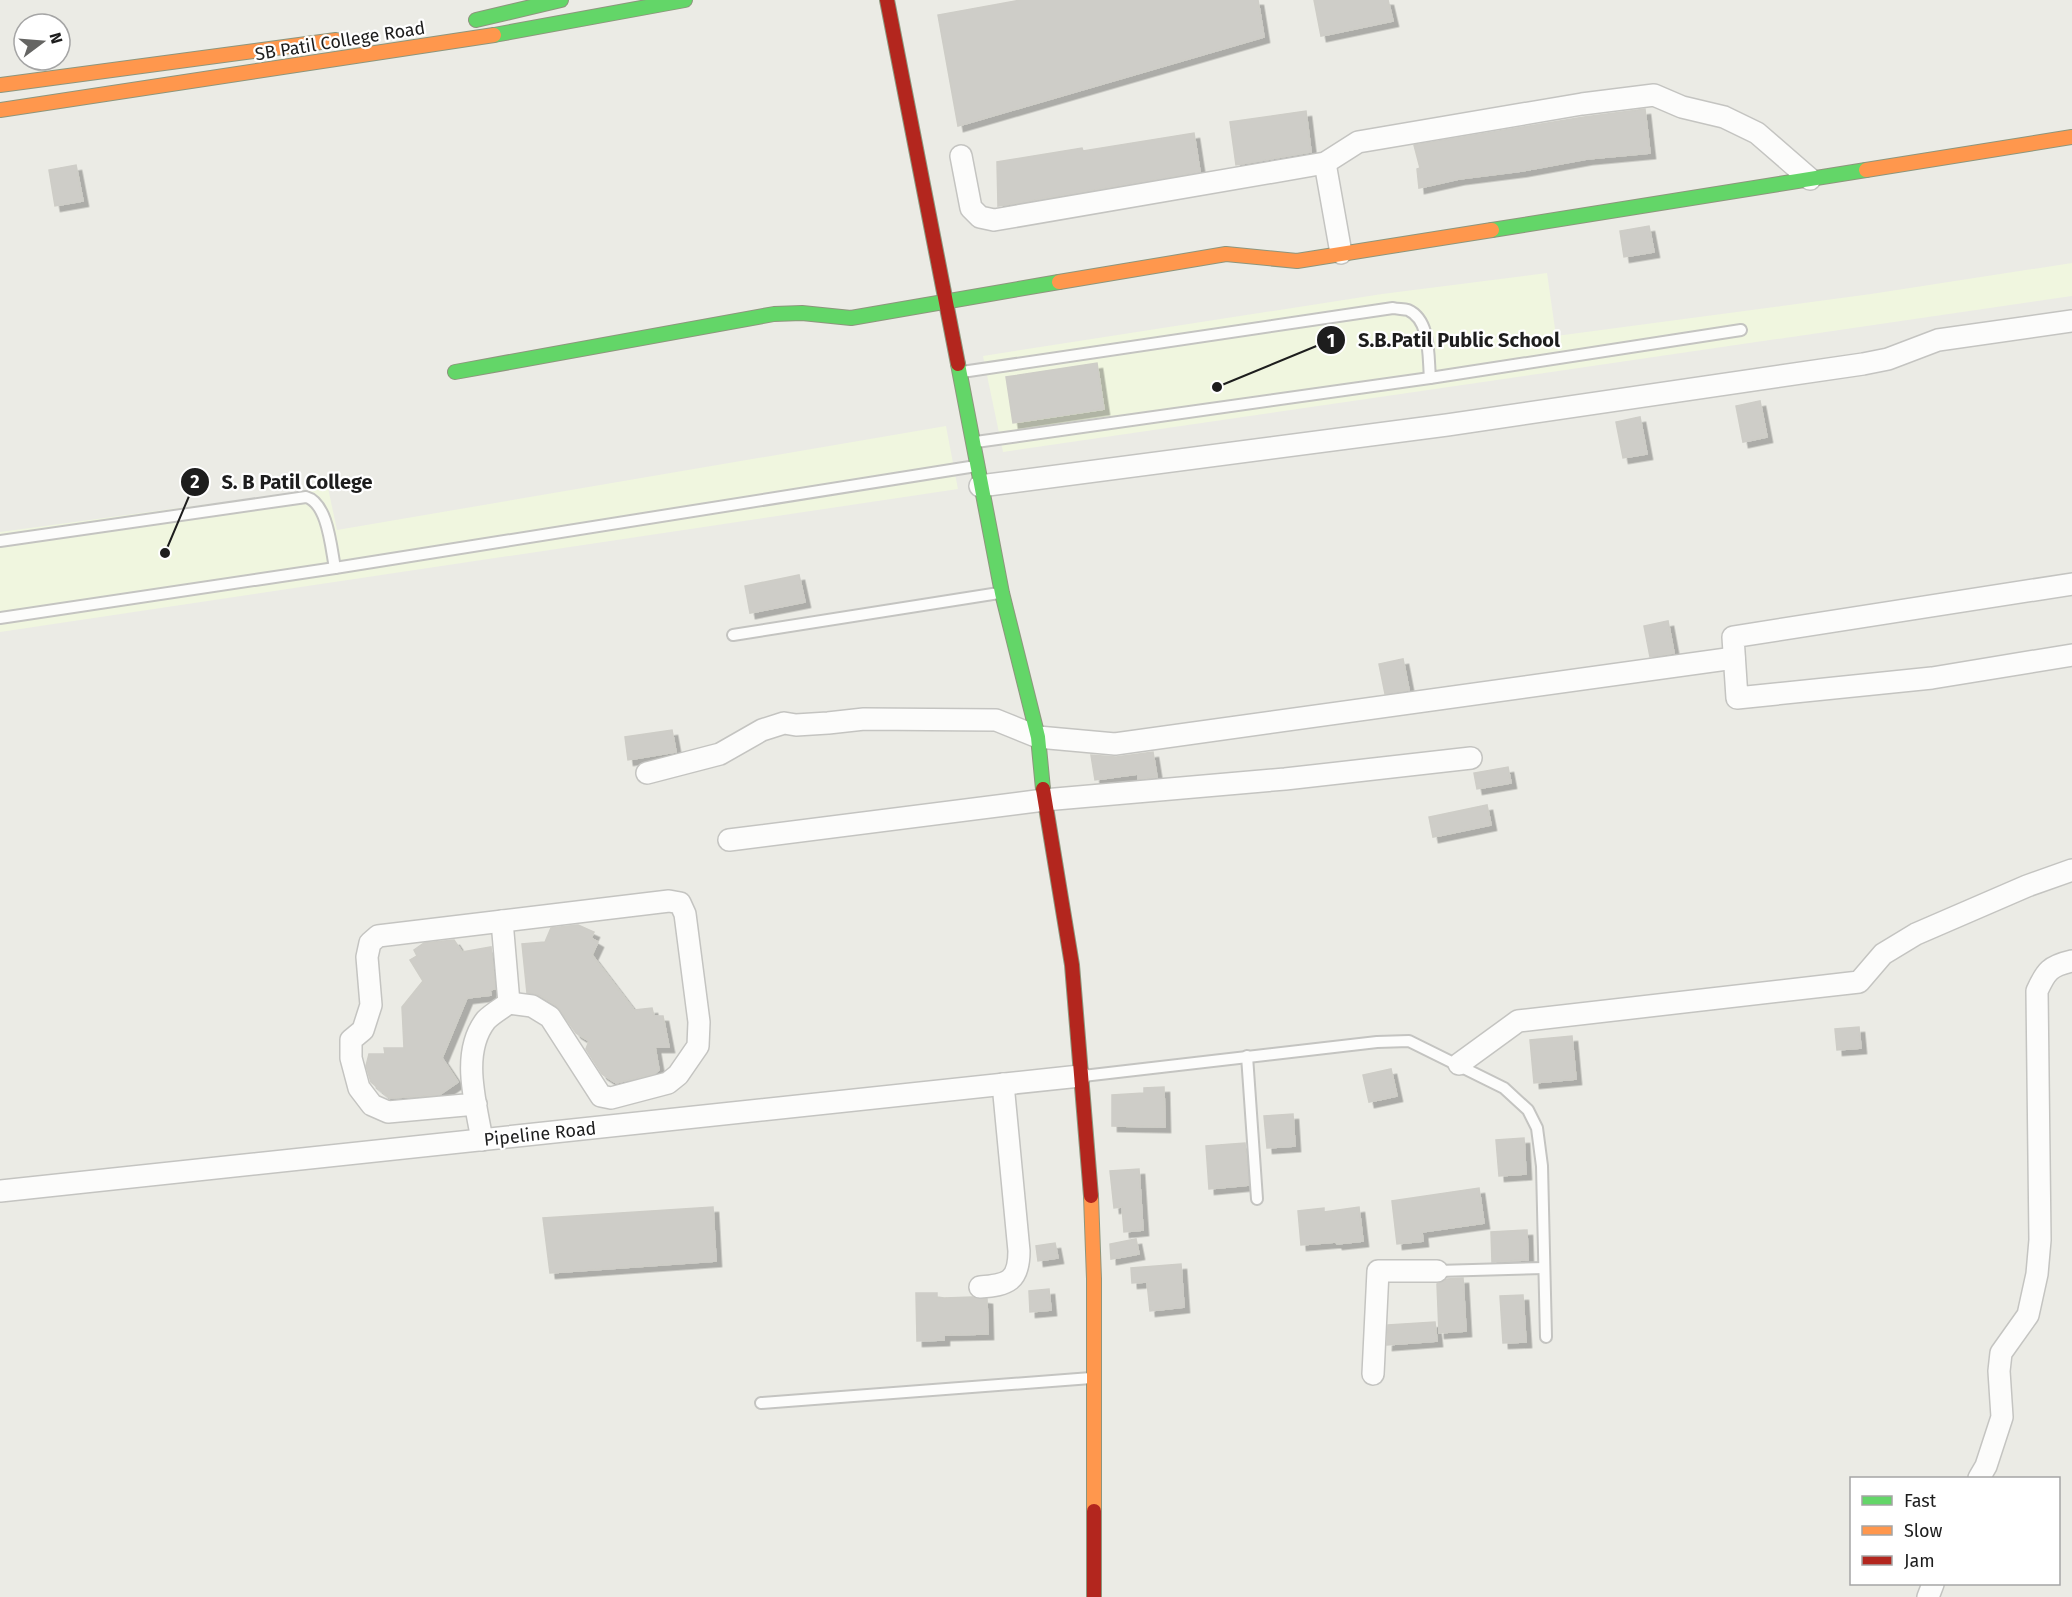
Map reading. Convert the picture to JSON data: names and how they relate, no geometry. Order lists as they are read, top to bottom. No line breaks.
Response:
{"streets":{"street":["SB Patil College Road","Pipeline Road"]},"places":["S.B.Patil Public School","S. B Patil College"],"legend":["Fast","Slow","Jam"],"north":"right"}
